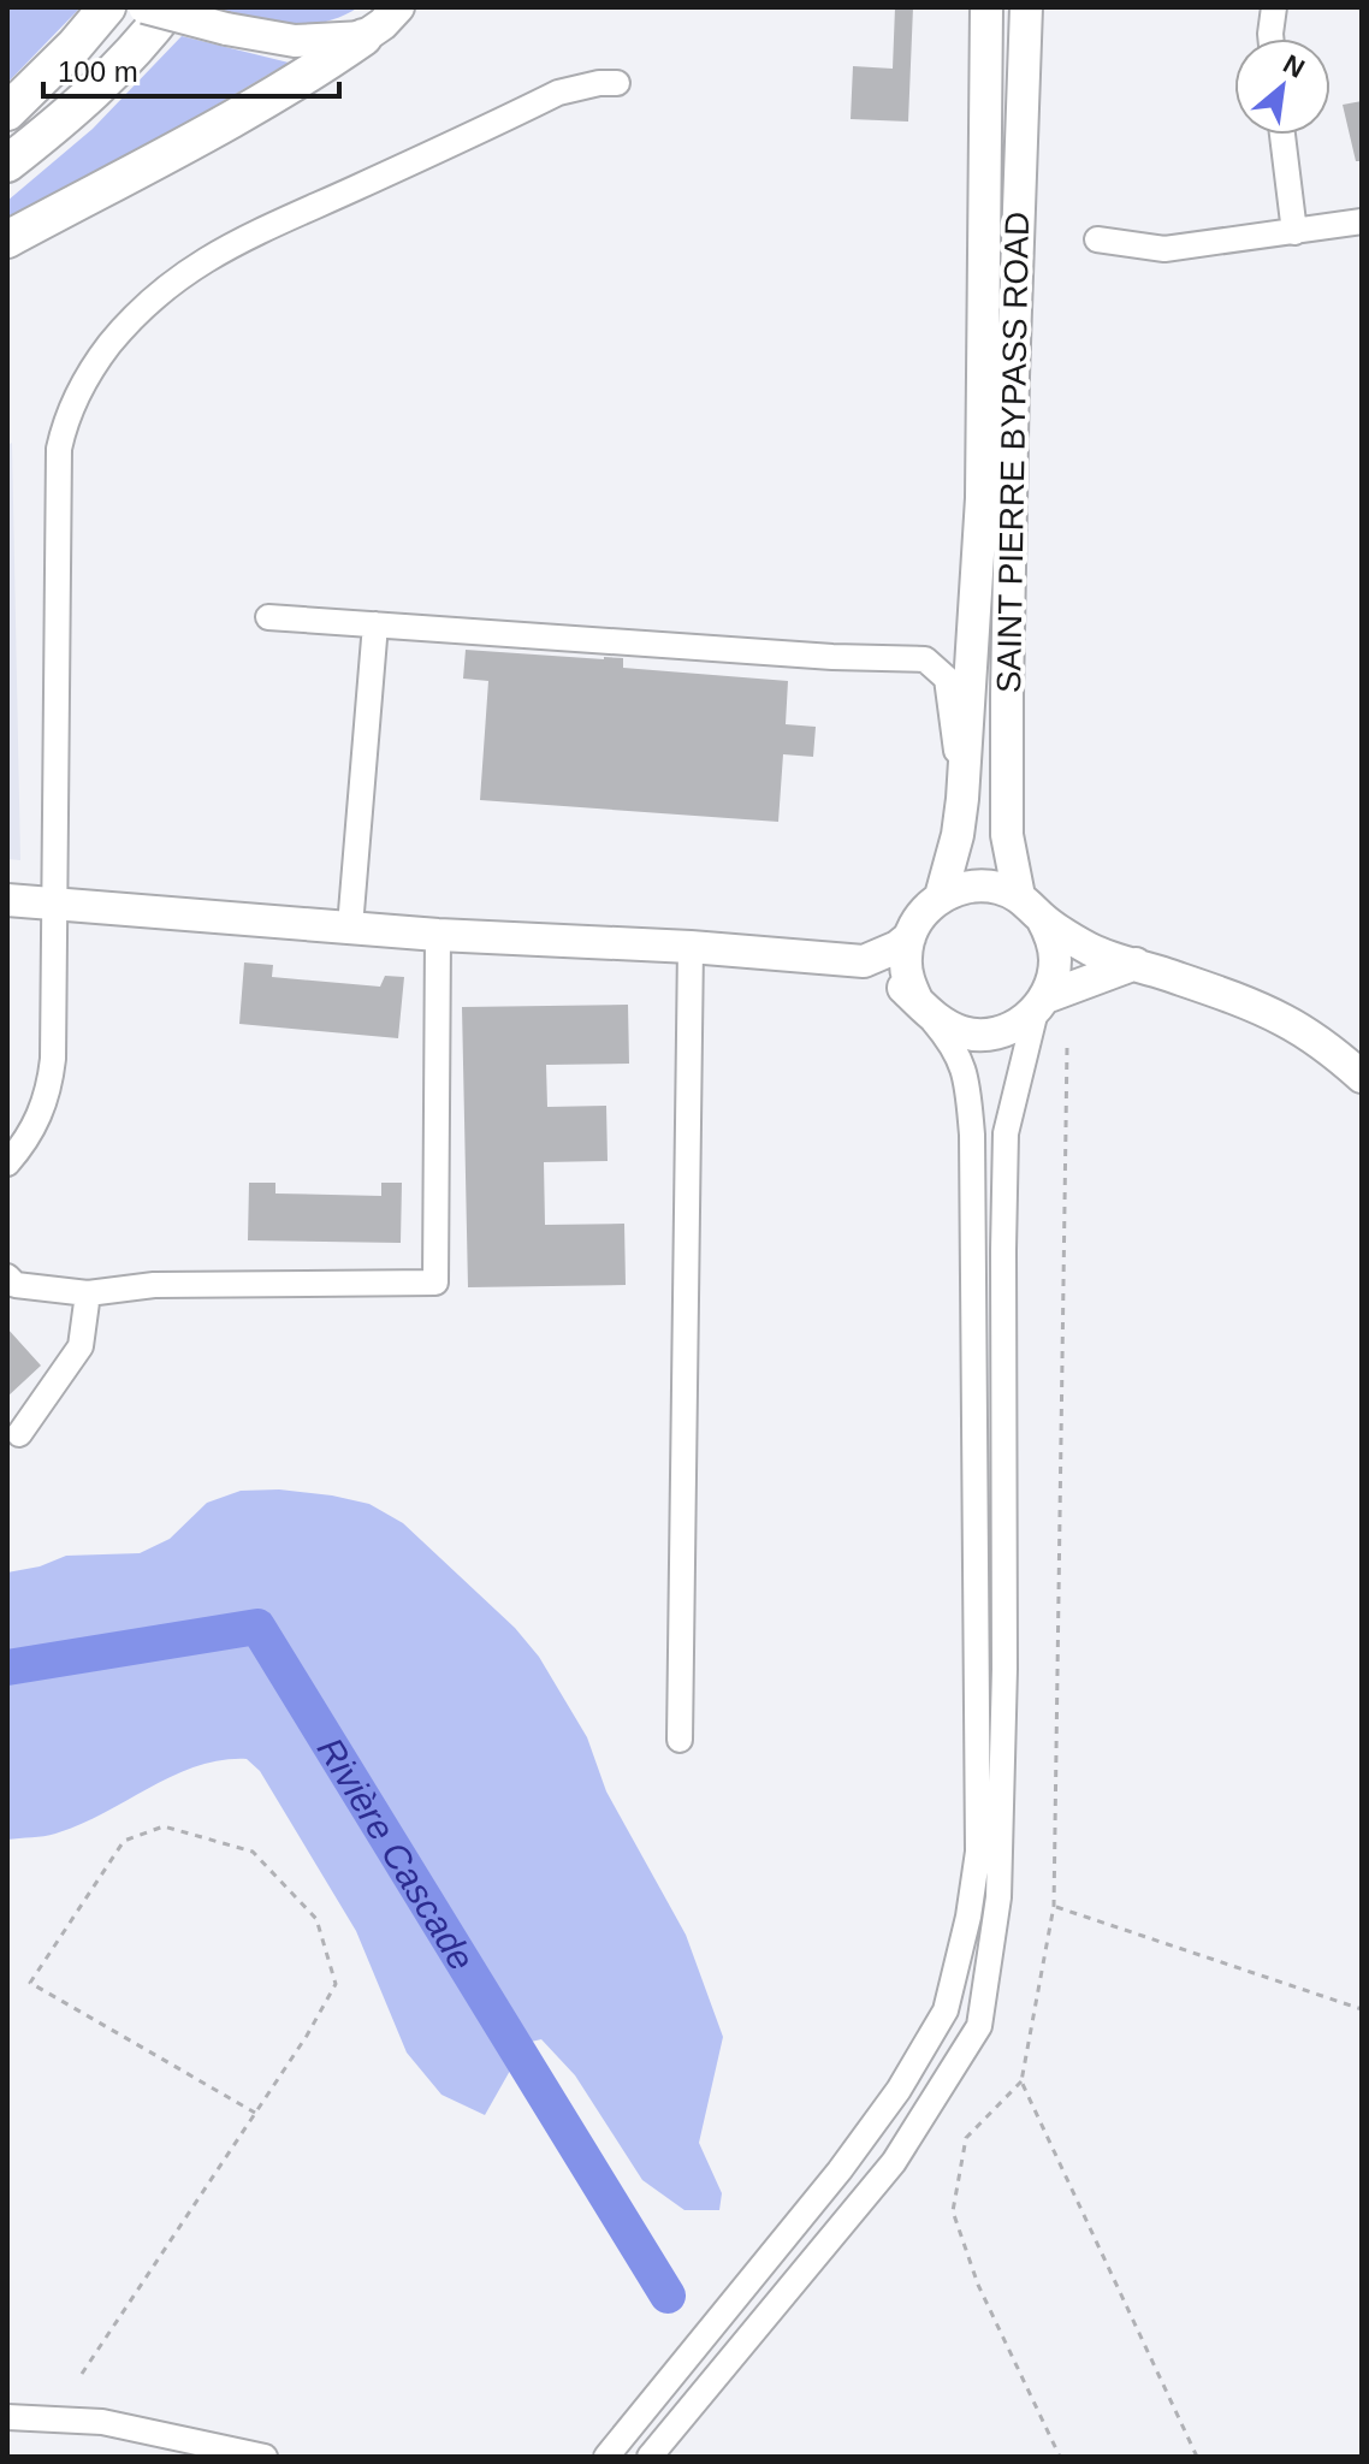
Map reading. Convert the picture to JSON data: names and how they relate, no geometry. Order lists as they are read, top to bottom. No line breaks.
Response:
{"streets":{"main road":["SAINT PIERRE BYPASS ROAD"]},"water":["Rivière Cascade"],"scale_bar":"100 m","north":"top right"}
